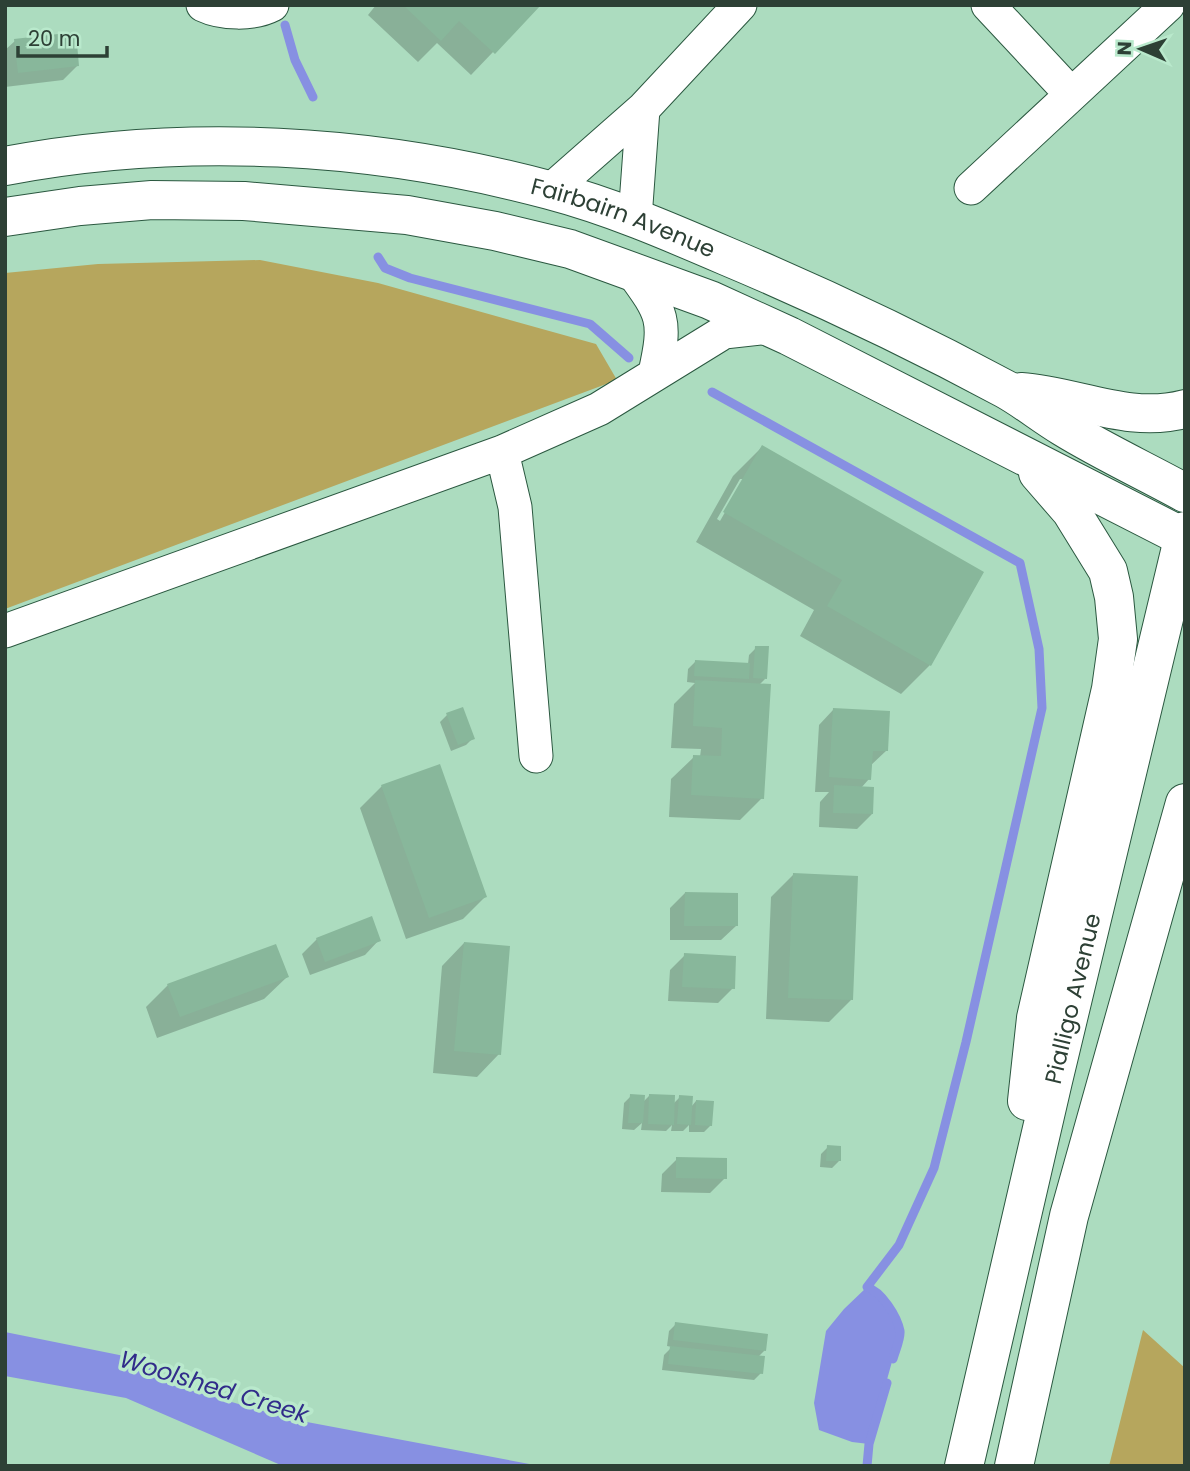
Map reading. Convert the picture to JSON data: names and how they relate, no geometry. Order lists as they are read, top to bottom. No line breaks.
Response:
{"streets":{"main road":["Fairbairn Avenue","Pialligo Avenue"]},"crossings":[["Fairbairn Avenue","Pialligo Avenue"]],"water":["Woolshed Creek"],"scale_bar":"20 m","north":"left"}
